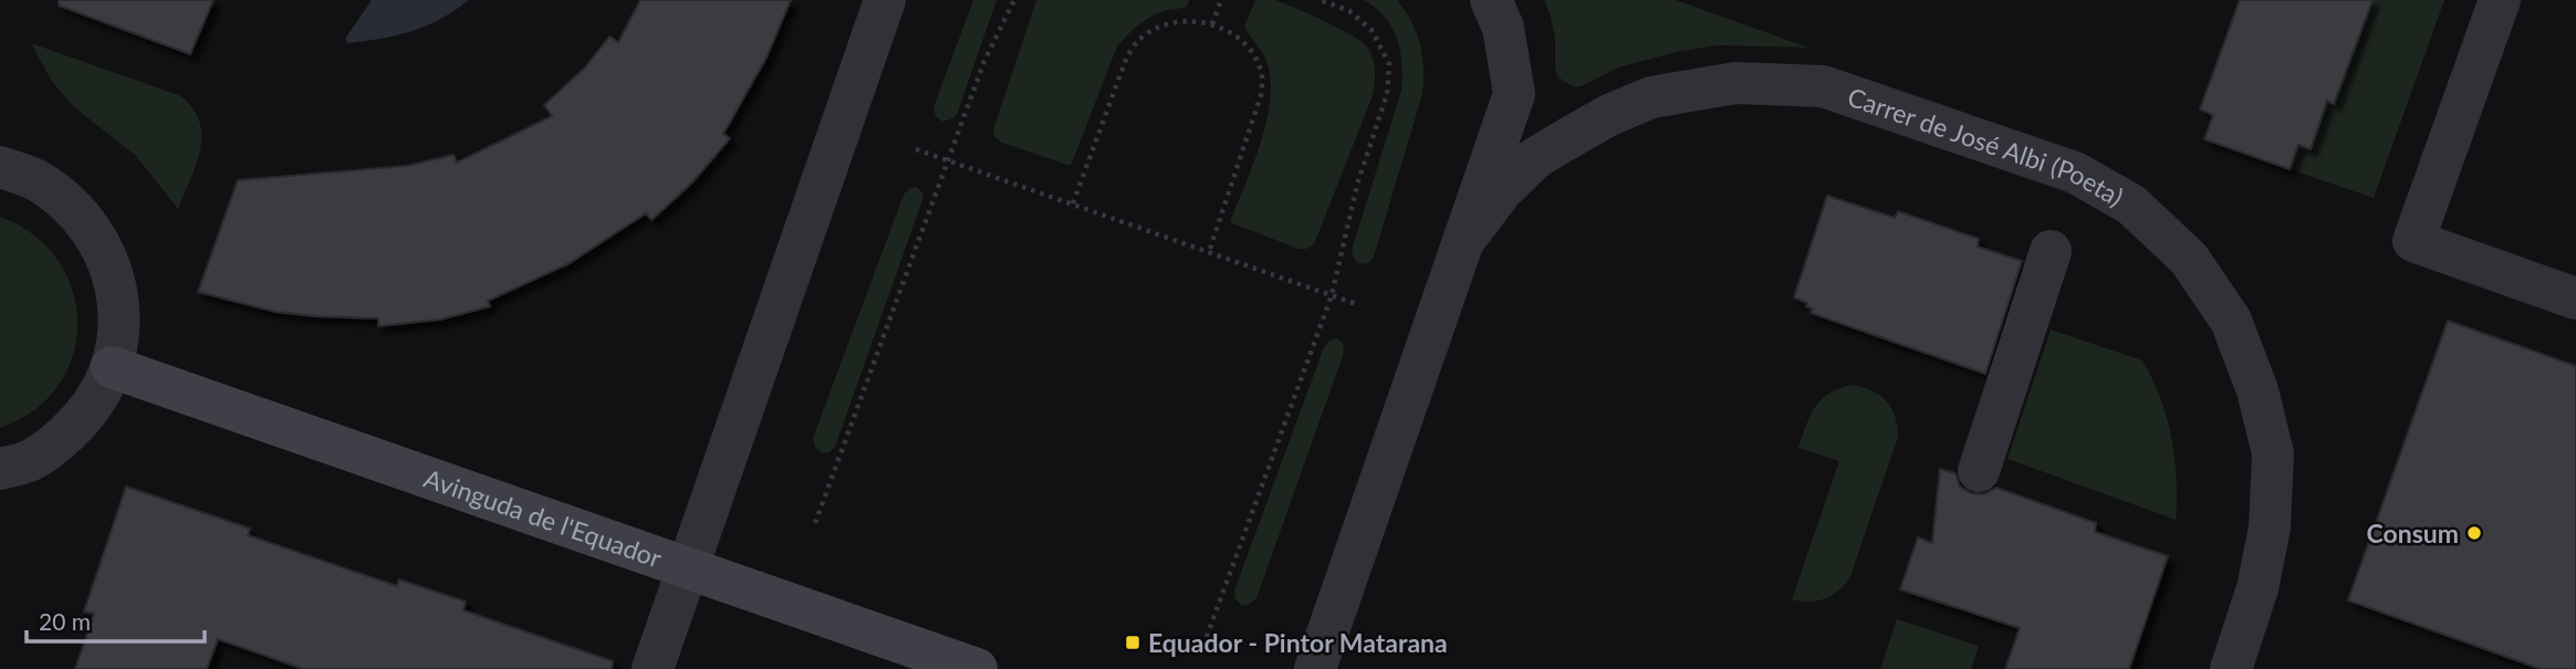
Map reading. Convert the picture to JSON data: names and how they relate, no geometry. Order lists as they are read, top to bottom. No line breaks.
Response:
{"streets":{"street":["Carrer de José Albi (Poeta)","Avinguda de l'Equador"]},"places":{"other":["Consum"],"transit":["Equador - Pintor Matarana"]},"scale_bar":"20 m"}
